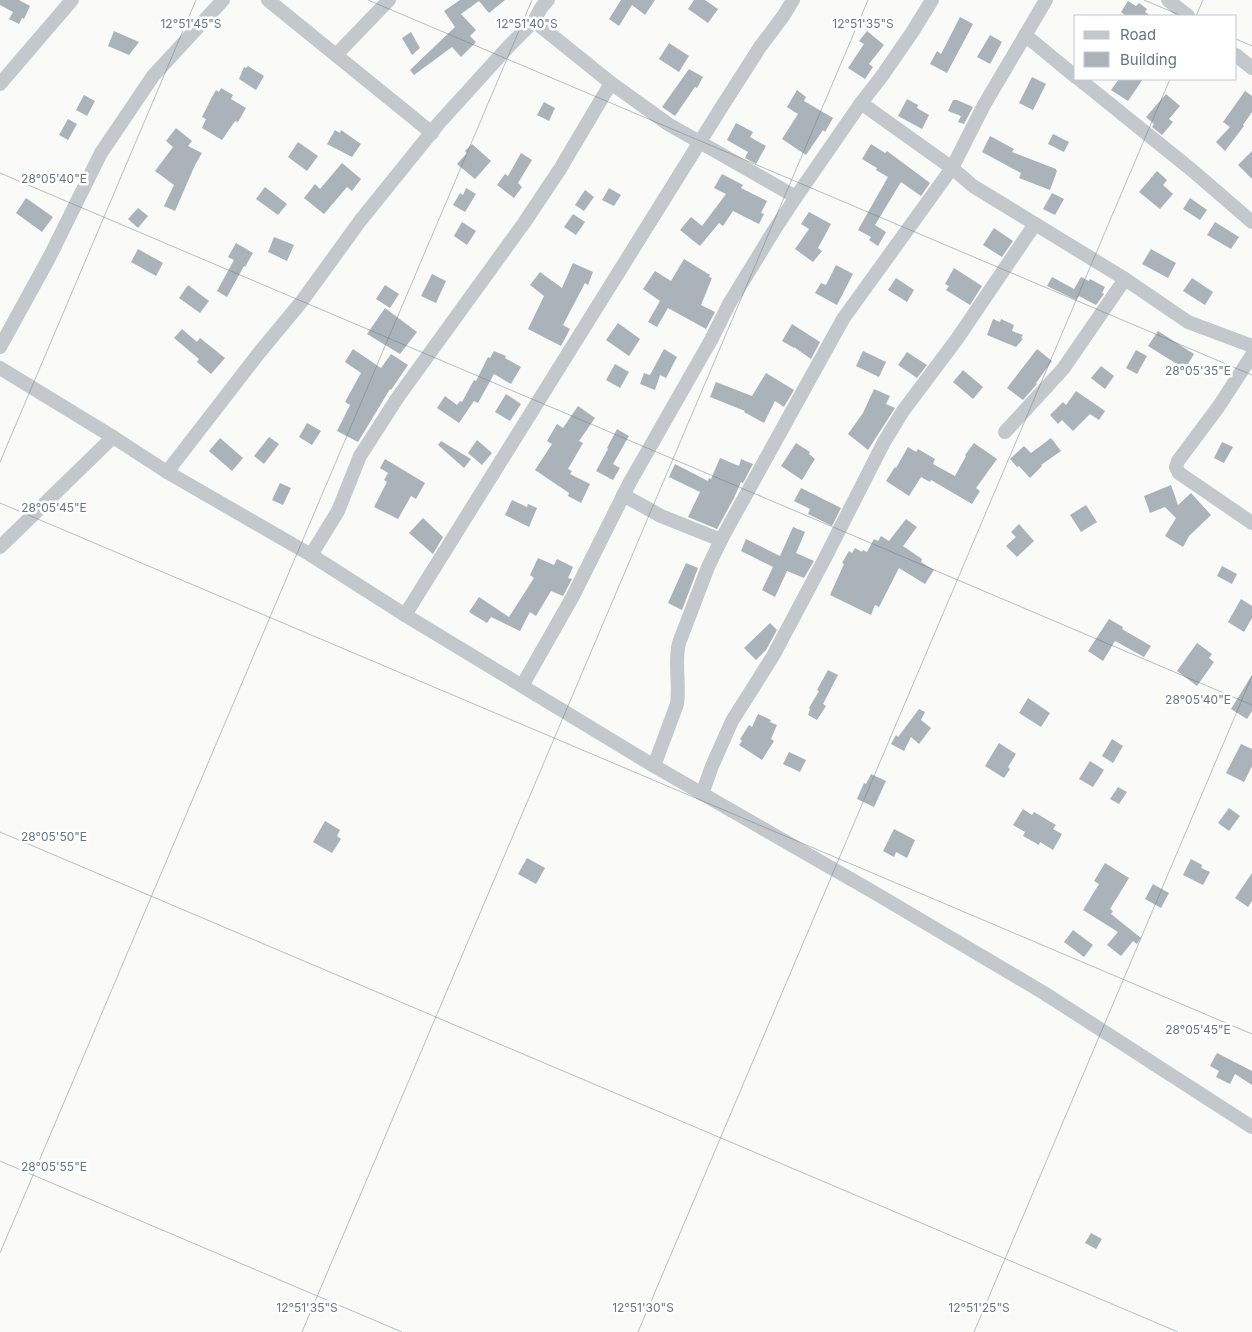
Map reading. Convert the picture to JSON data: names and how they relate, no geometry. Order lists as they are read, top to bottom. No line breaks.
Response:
{"legend":["Road","Building"],"coordinates":["12°51'45\"S","12°51'40\"S","12°51'35\"S","28°05'40\"E","28°05'35\"E","28°05'45\"E","28°05'50\"E","28°05'55\"E","12°51'30\"S","12°51'25\"S"]}
